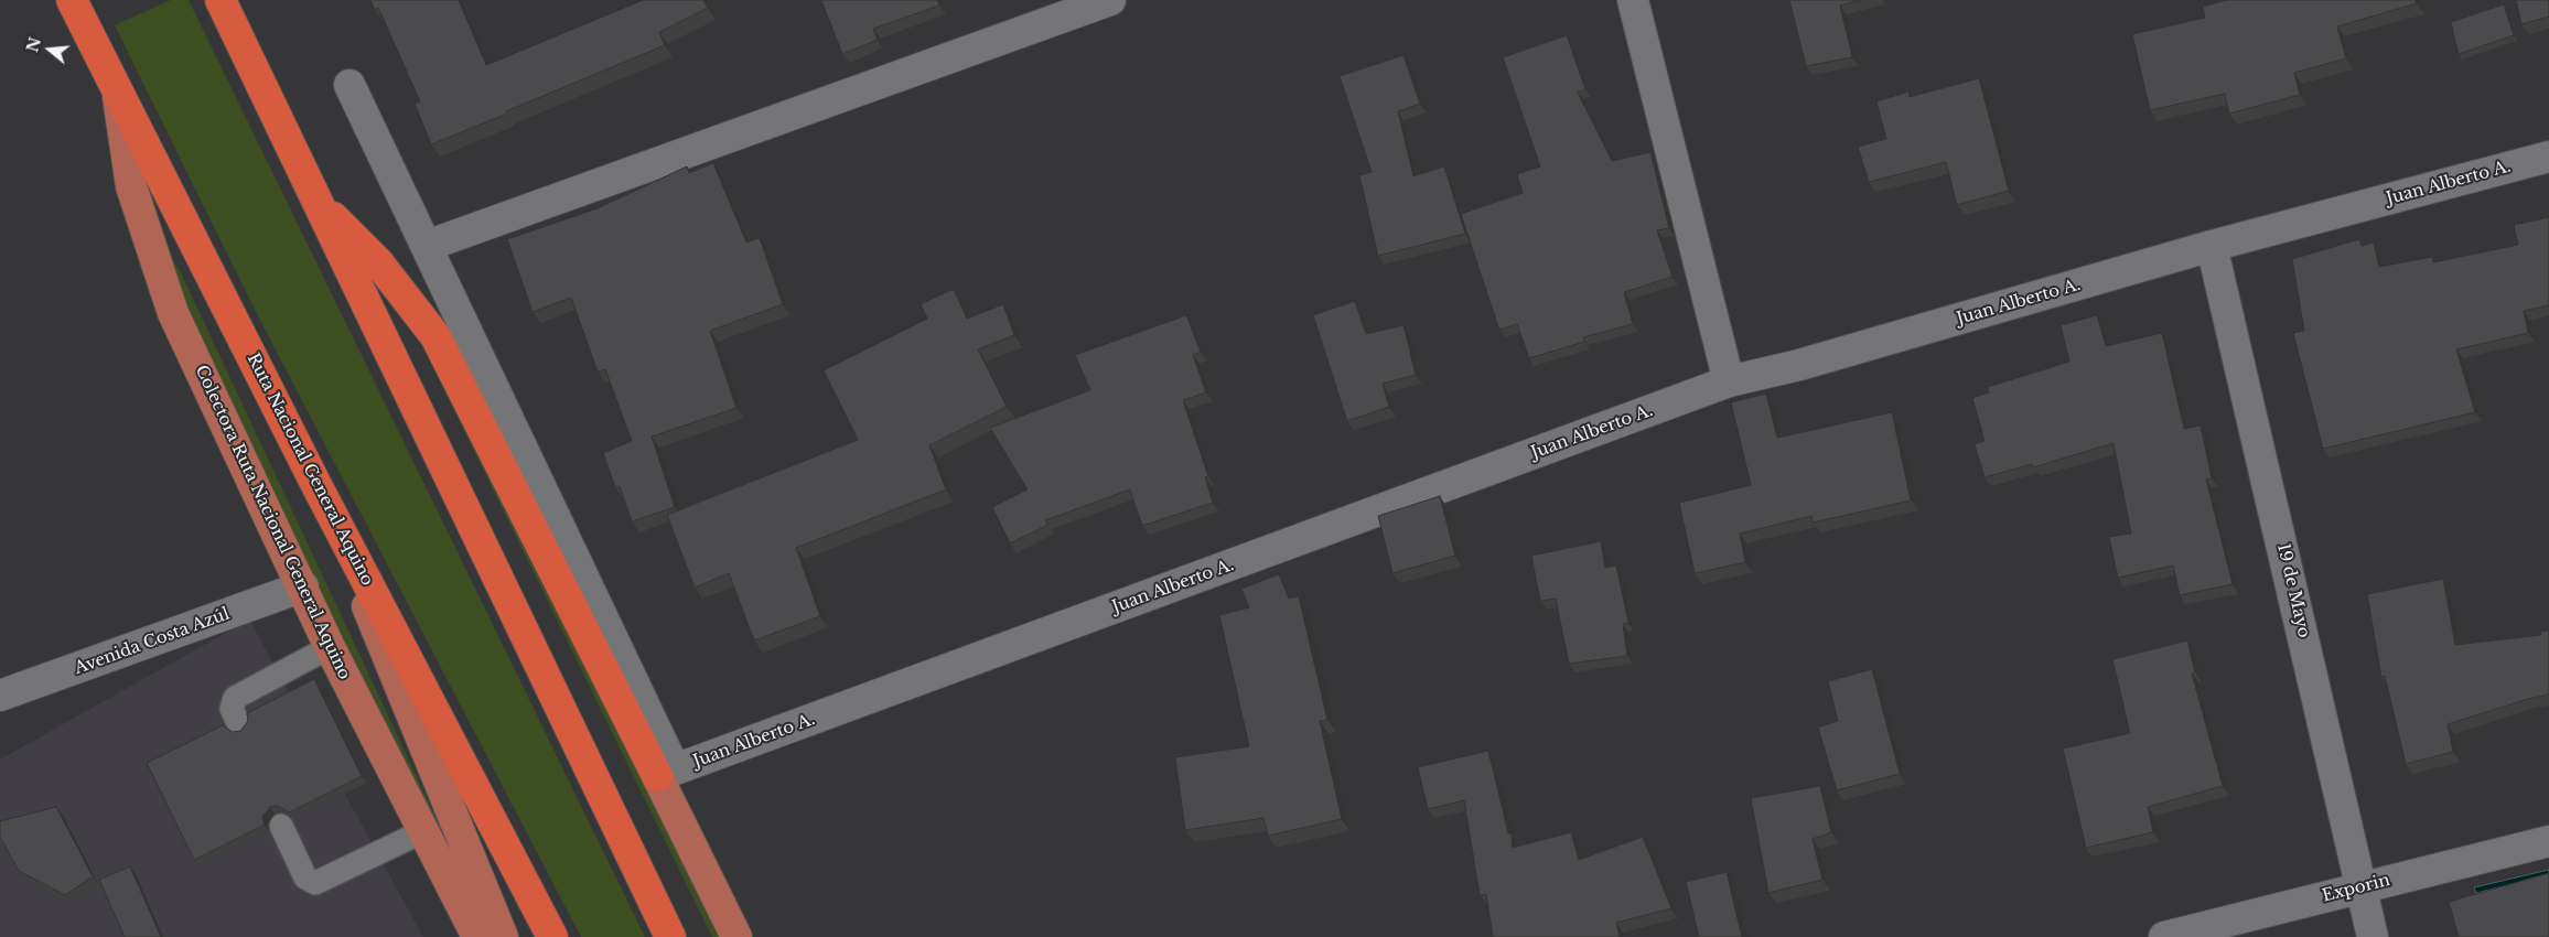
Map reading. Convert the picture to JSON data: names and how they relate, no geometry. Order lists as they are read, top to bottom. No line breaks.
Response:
{"streets":{"highway":["Ruta Nacional General Aquino"],"main road":["Colectora Ruta Nacional General Aquino"],"street":["Juan Alberto A.","19 de Mayo","Avenida Costa Azúl","Exporin"]},"crossings":[["Juan Alberto A.","19 de Mayo"],["Ruta Nacional General Aquino","Colectora Ruta Nacional General Aquino"],["Colectora Ruta Nacional General Aquino","Avenida Costa Azúl"],["19 de Mayo","Exporin"]],"north":"left"}
